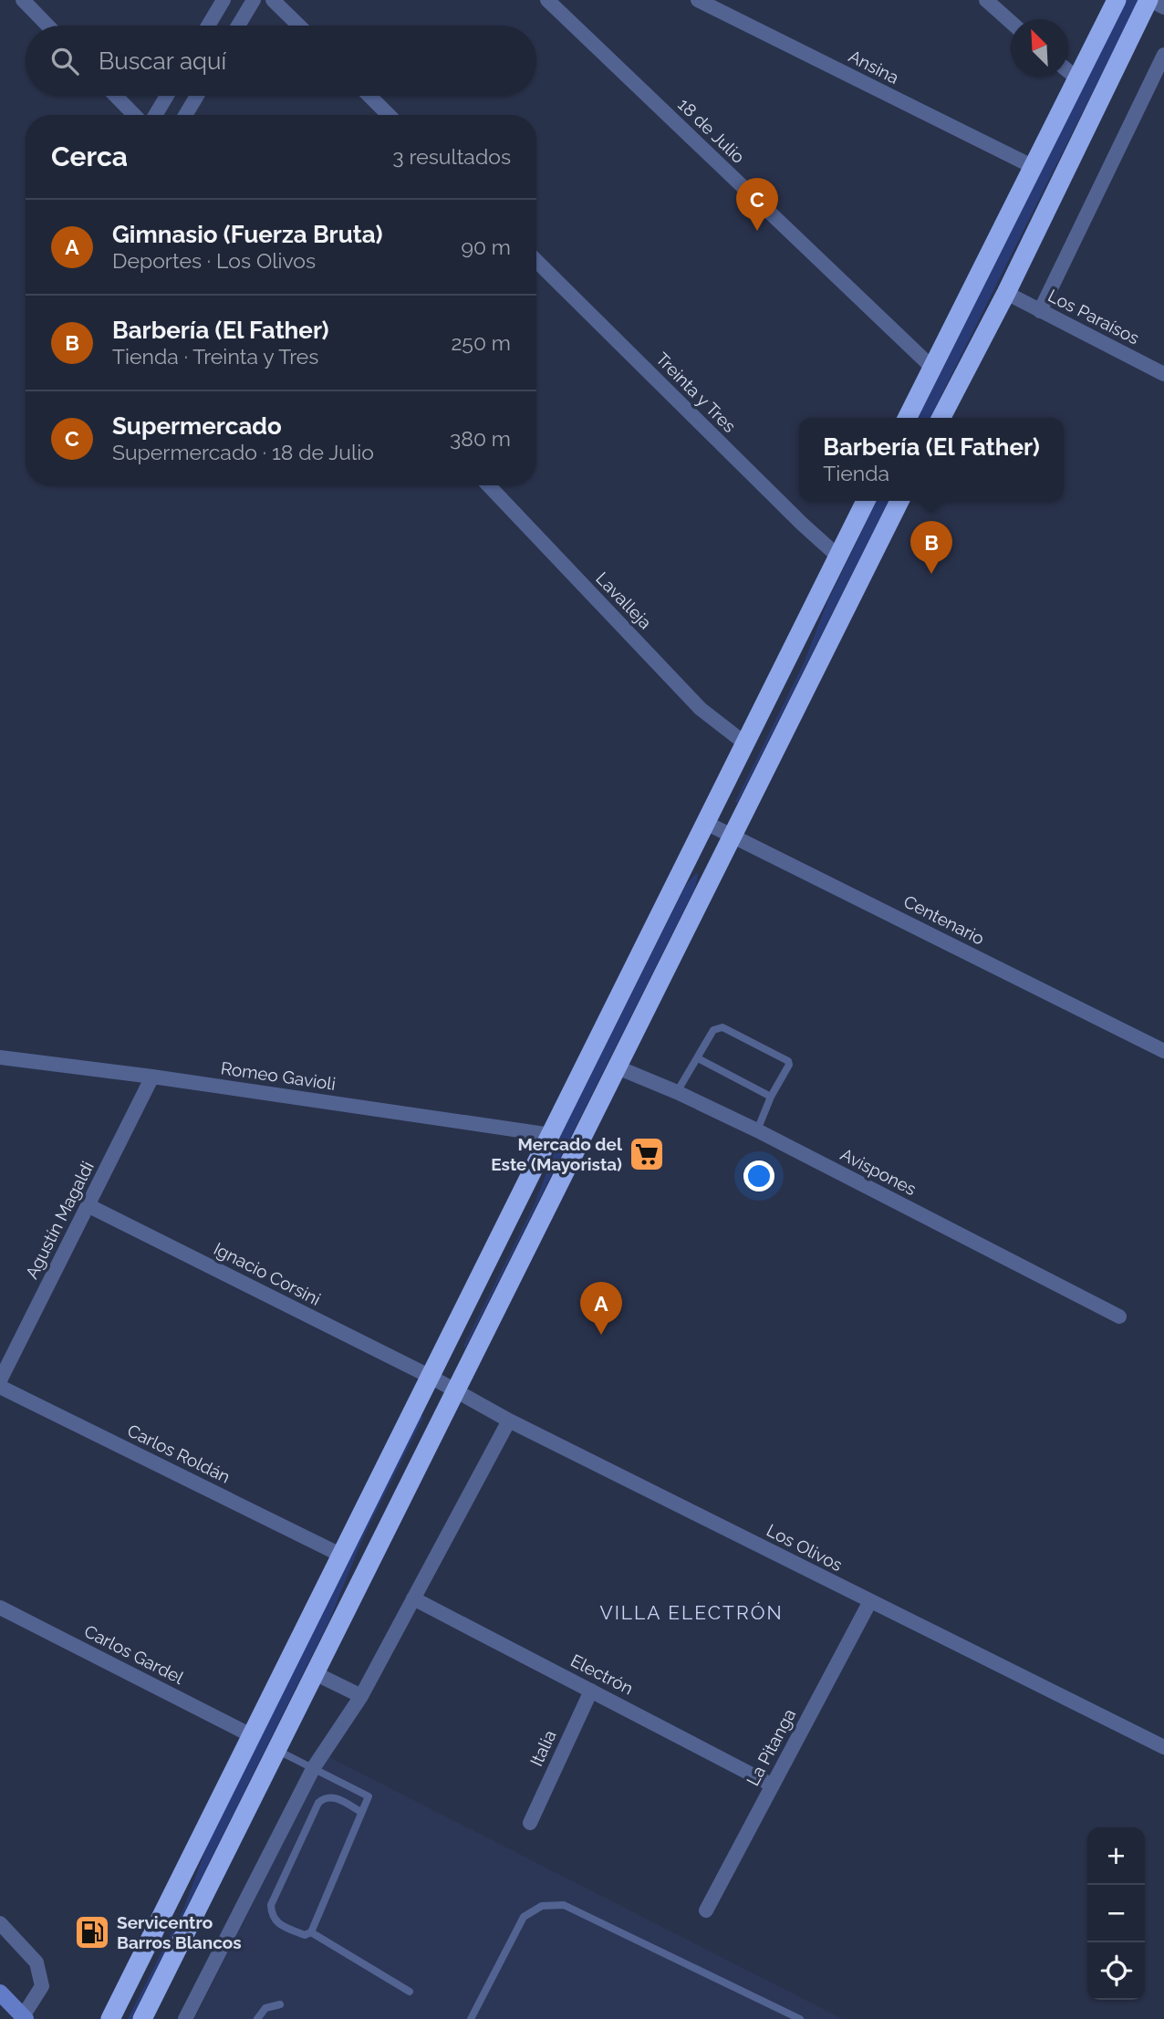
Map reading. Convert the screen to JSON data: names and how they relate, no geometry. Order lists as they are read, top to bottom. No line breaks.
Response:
{"streets":{"street":["Ansina","18 de Julio","Los Paraísos","Treinta y Tres","Lavalleja","Centenario","Romeo Gavioli","Avispones","Agustín Magaldi","Ignacio Corsini","Carlos Roldán","Los Olivos","Carlos Gardel","Electrón","La Pitanga","Italia"]},"crossings":[["Romeo Gavioli","Agustín Magaldi"],["Agustín Magaldi","Ignacio Corsini"],["Ignacio Corsini","Los Olivos"],["Los Olivos","La Pitanga"],["Electrón","La Pitanga"],["Electrón","Italia"]],"districts":["VILLA ELECTRÓN"],"places":{"supermarket":["Mercado del Este (Mayorista)"],"fuel station":["Servicentro Barros Blancos"]},"north":"top left","page":{"search":"Buscar aquí","heading":["Cerca","3 resultados"],"pins":["C","B","A"],"list":[{"mark":"A","name":"Gimnasio (Fuerza Bruta)","note":"Deportes · Los Olivos","value":"90 m"},{"mark":"B","name":"Barbería (El Father)","note":"Tienda · Treinta y Tres","value":"250 m"},{"mark":"C","name":"Supermercado","note":"Supermercado · 18 de Julio","value":"380 m"}],"popup":["Barbería (El Father)","Tienda"],"map_buttons":["+","−"]}}
